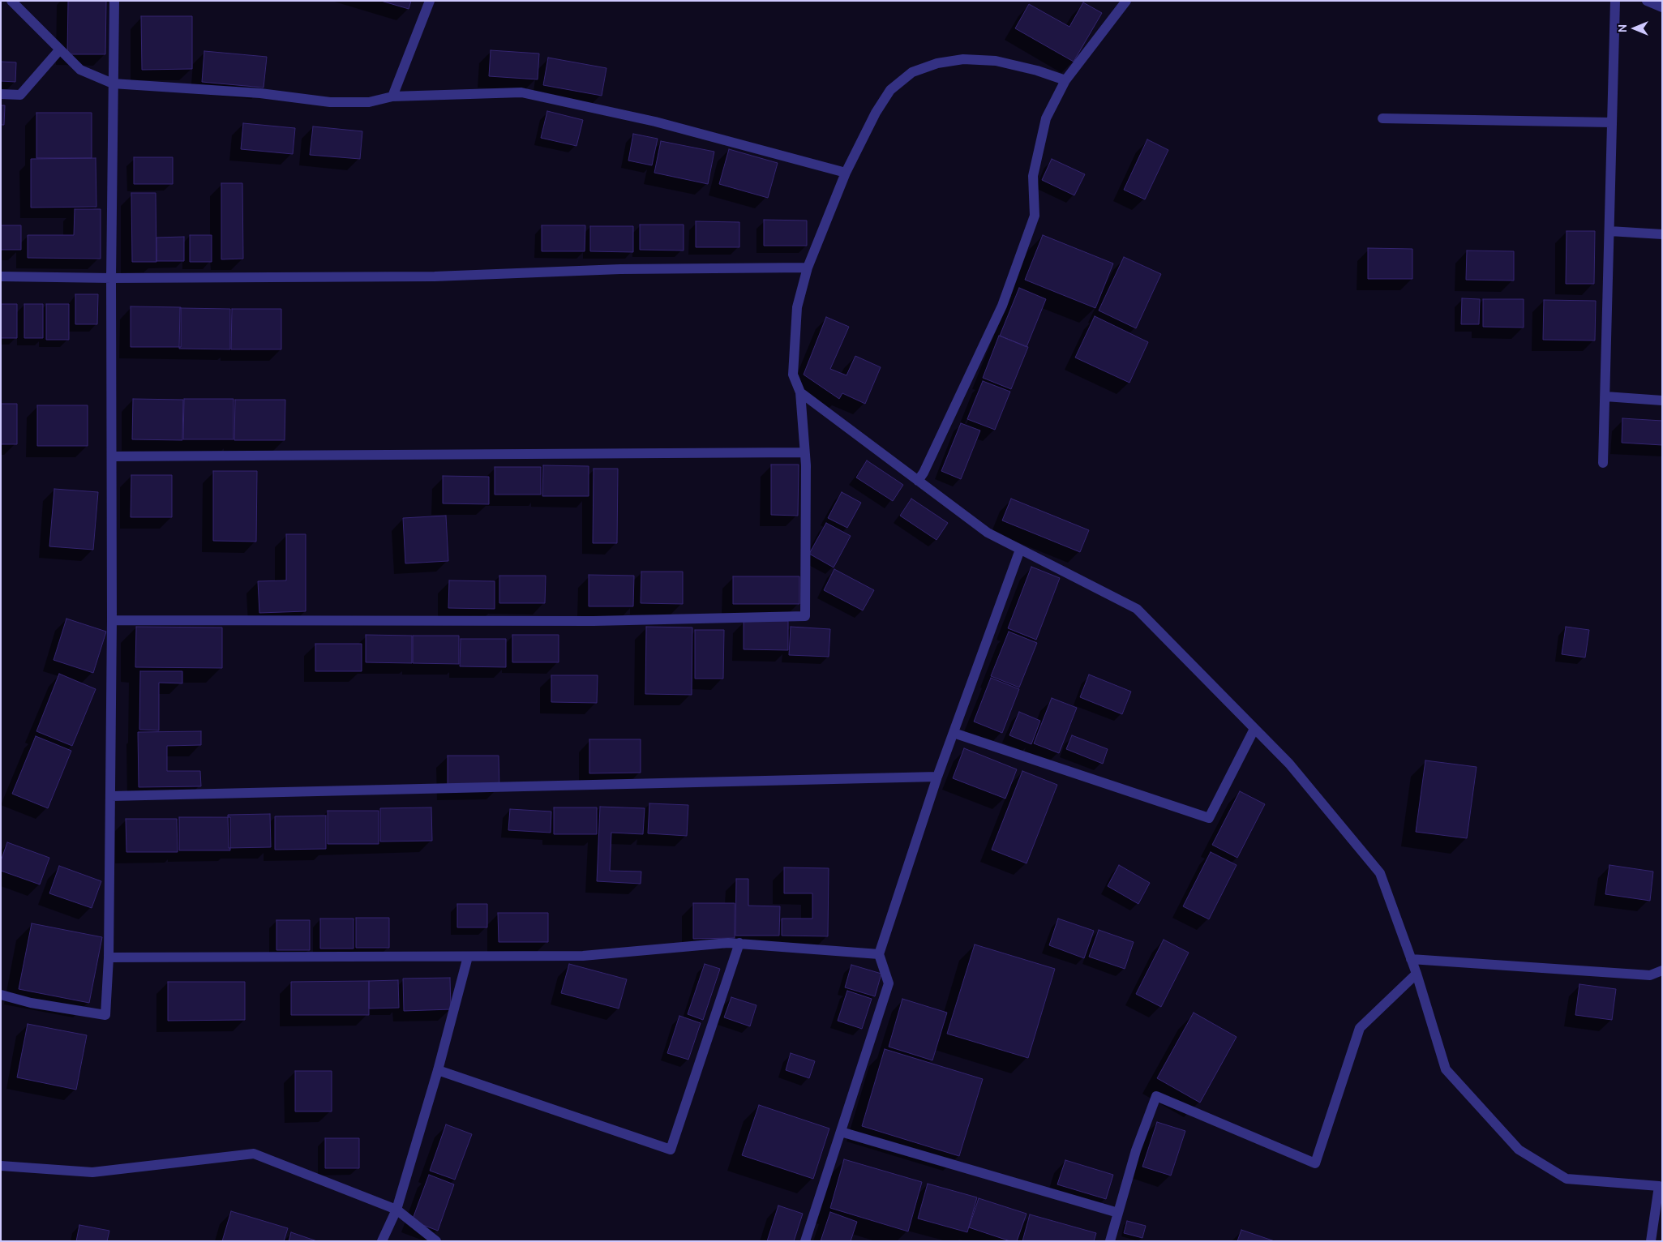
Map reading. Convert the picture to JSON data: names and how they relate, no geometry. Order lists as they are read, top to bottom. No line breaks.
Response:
{"north":"left"}
